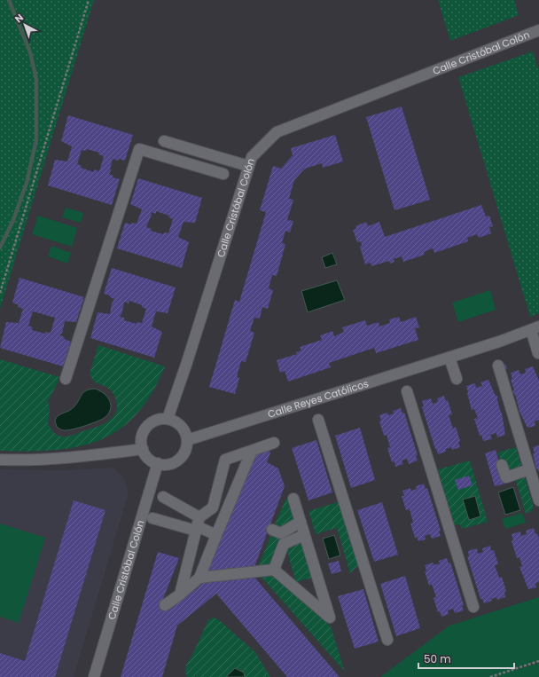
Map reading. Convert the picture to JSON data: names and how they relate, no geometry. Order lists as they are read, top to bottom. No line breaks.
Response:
{"streets":{"street":["Calle Cristóbal Colón","Calle Reyes Católicos"]},"crossings":[["Calle Cristóbal Colón","Calle Reyes Católicos"]],"scale_bar":"50 m","north":"top left"}
